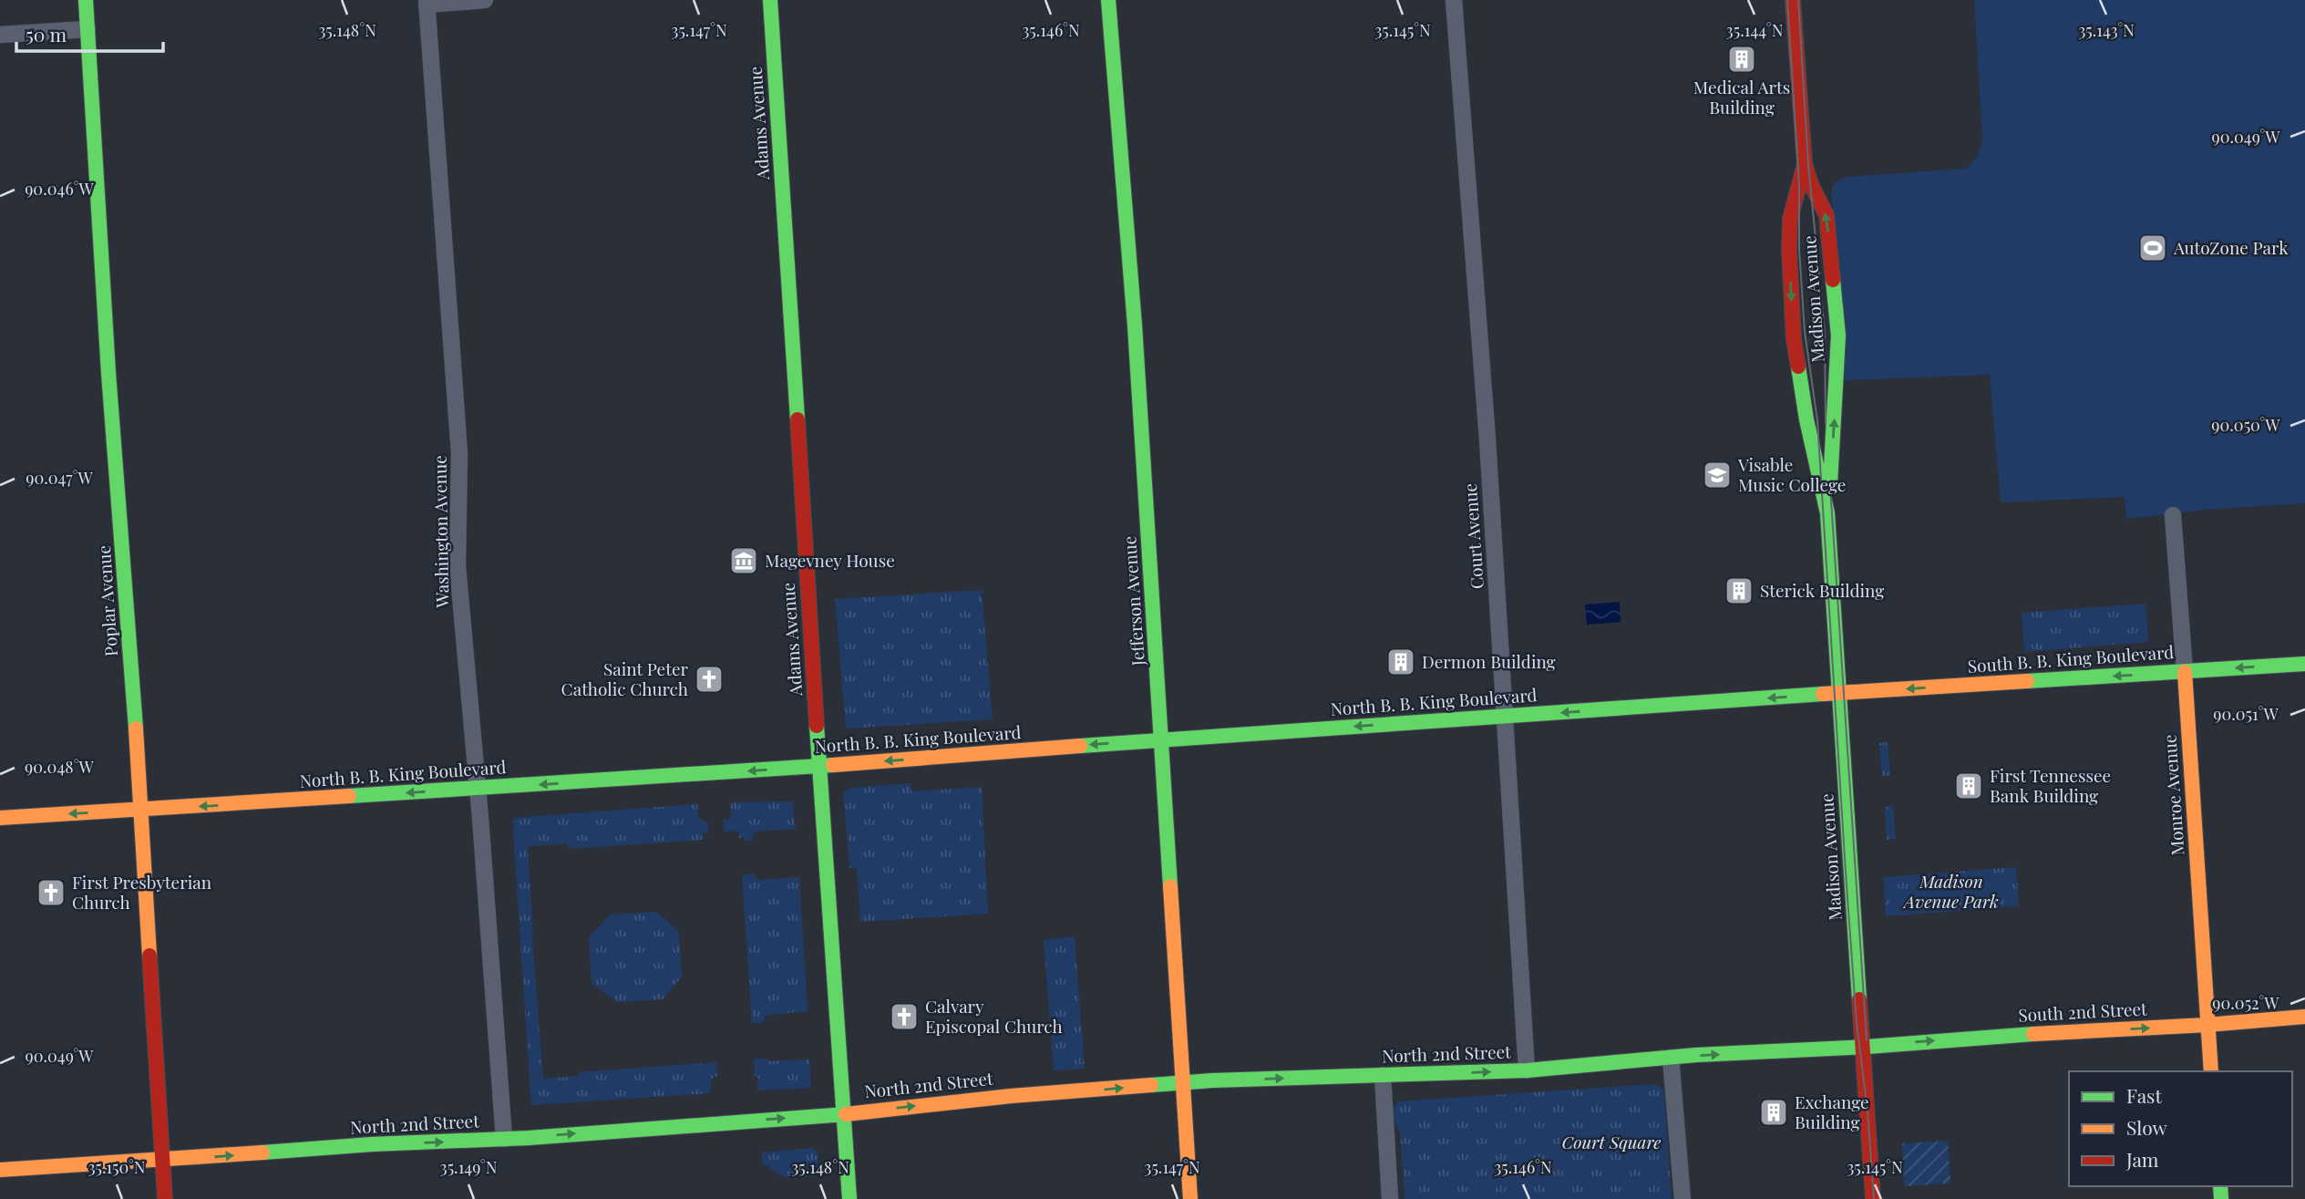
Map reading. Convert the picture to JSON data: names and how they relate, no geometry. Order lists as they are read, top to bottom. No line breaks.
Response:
{"streets":{"main road":["Adams Avenue","Madison Avenue","Poplar Avenue","Jefferson Avenue","South B. B. King Boulevard","North B. B. King Boulevard","Monroe Avenue","South 2nd Street","North 2nd Street"],"street":["Washington Avenue","Court Avenue"]},"crossings":[["Adams Avenue","North B. B. King Boulevard"],["Adams Avenue","North 2nd Street"],["Madison Avenue","South B. B. King Boulevard"],["Madison Avenue","North B. B. King Boulevard"],["Madison Avenue","South 2nd Street"],["Madison Avenue","North 2nd Street"],["Washington Avenue","North B. B. King Boulevard"],["Washington Avenue","North 2nd Street"],["Court Avenue","North B. B. King Boulevard"],["Court Avenue","North 2nd Street"],["Poplar Avenue","North B. B. King Boulevard"],["Poplar Avenue","North 2nd Street"],["Jefferson Avenue","North B. B. King Boulevard"],["Jefferson Avenue","North 2nd Street"],["South B. B. King Boulevard","North B. B. King Boulevard"],["South B. B. King Boulevard","Monroe Avenue"],["Monroe Avenue","South 2nd Street"],["South 2nd Street","North 2nd Street"]],"one_way":["South B. B. King Boulevard","North B. B. King Boulevard","South 2nd Street","North 2nd Street"],"parks":["Madison Avenue Park","Court Square"],"places":{"building":["Medical Arts Building","Sterick Building","Dermon Building","First Tennessee Bank Building","Exchange Building"],"sports":["AutoZone Park"],"school or university":["Visable Music College"],"museum":["Magevney House"],"church":["Saint Peter Catholic Church","First Presbyterian Church","Calvary Episcopal Church"]},"legend":["Fast","Slow","Jam"],"scale_bar":"50 m","coordinates":["35.148°N","35.147°N","35.146°N","35.145°N","35.144°N","35.143°N","90.049°W","90.046°W","90.050°W","90.047°W","90.051°W","90.048°W","90.052°W","35.150°N","35.149°N"]}
